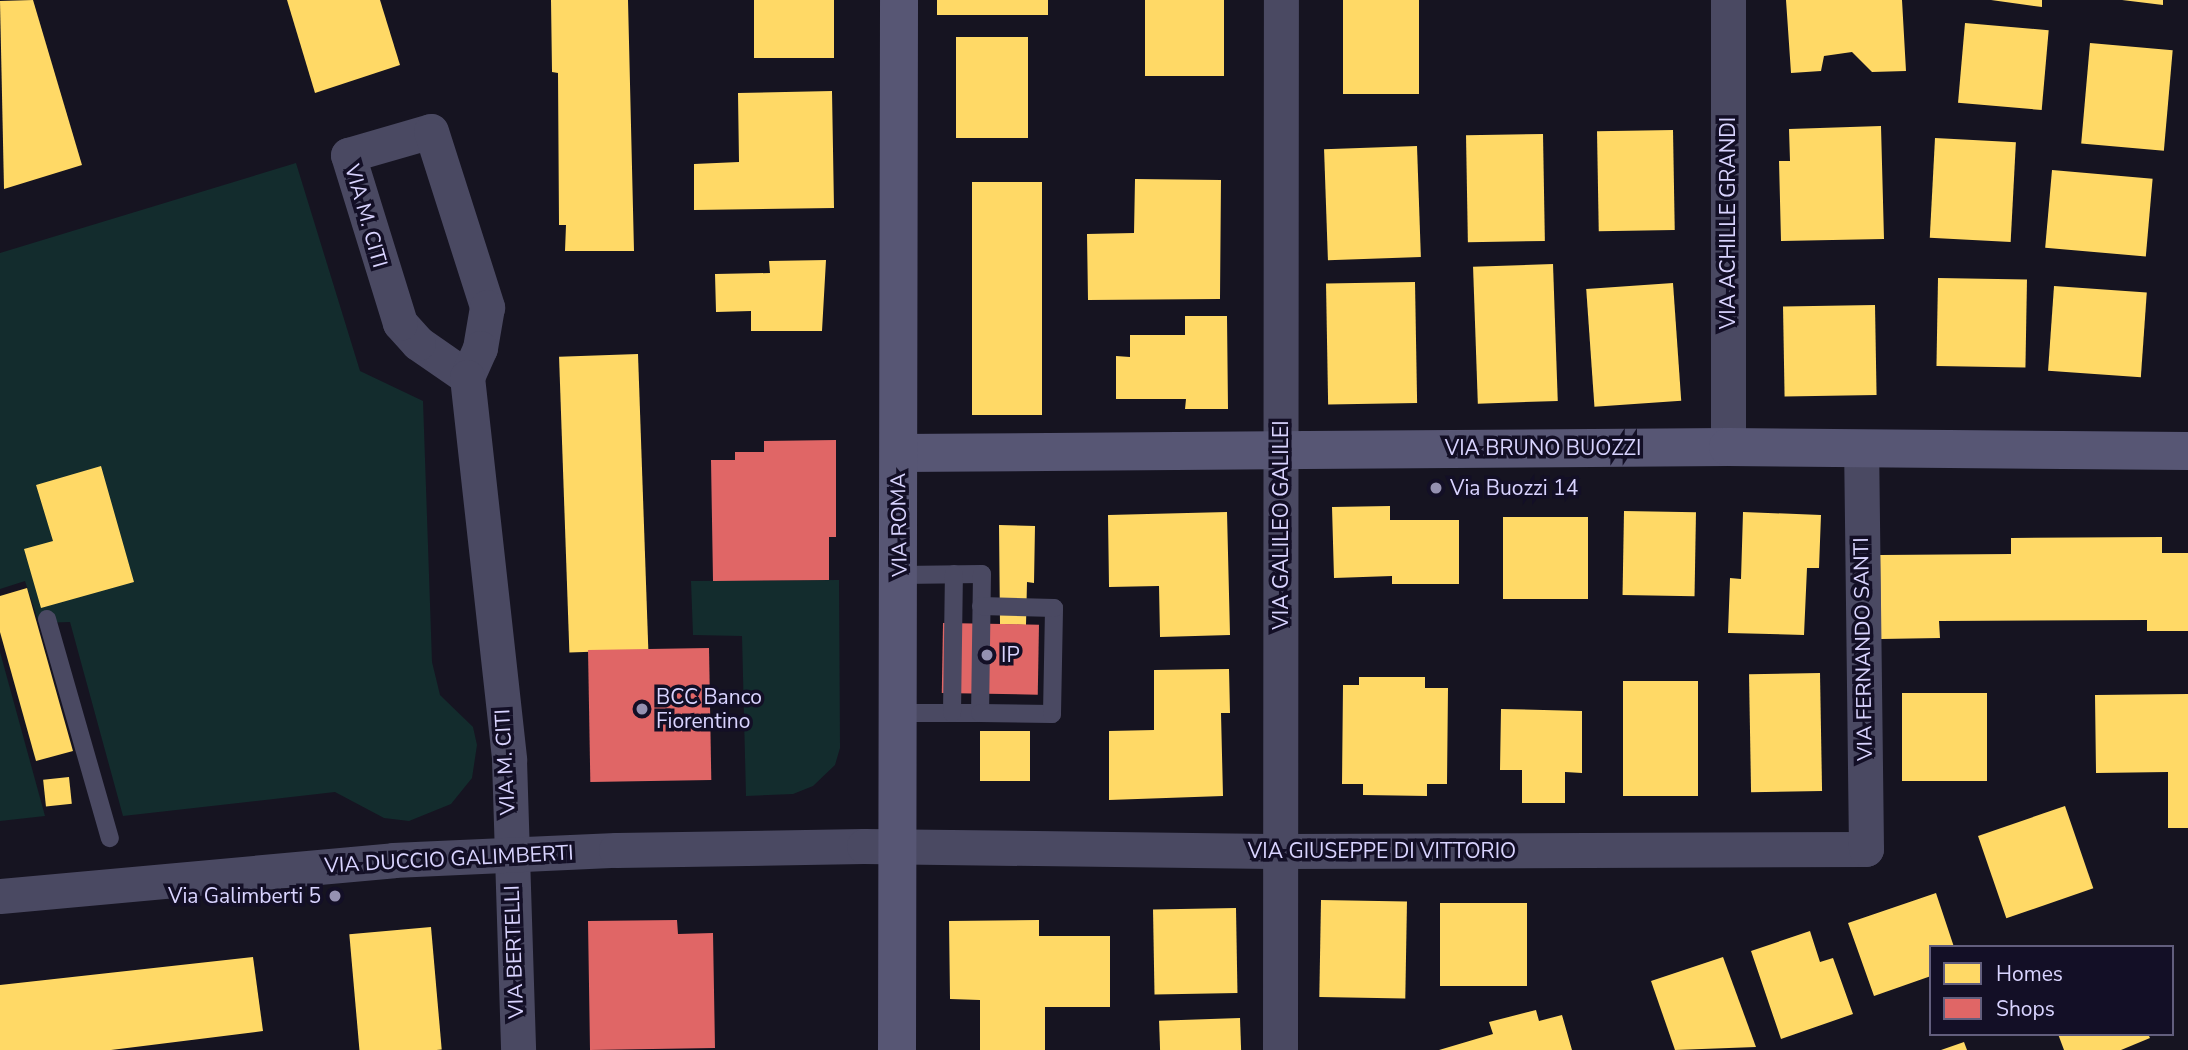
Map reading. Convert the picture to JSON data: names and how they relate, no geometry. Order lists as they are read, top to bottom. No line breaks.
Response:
{"streets":{"street":["VIA M. CITI","VIA ACHILLE GRANDI","VIA BRUNO BUOZZI","VIA ROMA","VIA GALILEO GALILEI","VIA FERNANDO SANTI","VIA GIUSEPPE DI VITTORIO","VIA DUCCIO GALIMBERTI","VIA BERTELLI"]},"crossings":[["VIA M. CITI","VIA DUCCIO GALIMBERTI"],["VIA M. CITI","VIA BERTELLI"],["VIA ACHILLE GRANDI","VIA BRUNO BUOZZI"],["VIA BRUNO BUOZZI","VIA ROMA"],["VIA BRUNO BUOZZI","VIA GALILEO GALILEI"],["VIA BRUNO BUOZZI","VIA FERNANDO SANTI"],["VIA ROMA","VIA GIUSEPPE DI VITTORIO"],["VIA ROMA","VIA DUCCIO GALIMBERTI"],["VIA GALILEO GALILEI","VIA GIUSEPPE DI VITTORIO"],["VIA FERNANDO SANTI","VIA GIUSEPPE DI VITTORIO"],["VIA GIUSEPPE DI VITTORIO","VIA DUCCIO GALIMBERTI"],["VIA DUCCIO GALIMBERTI","VIA BERTELLI"]],"places":["Via Buozzi 14","IP","BCC Banco Fiorentino","Via Galimberti 5"],"legend":["Homes","Shops"]}
